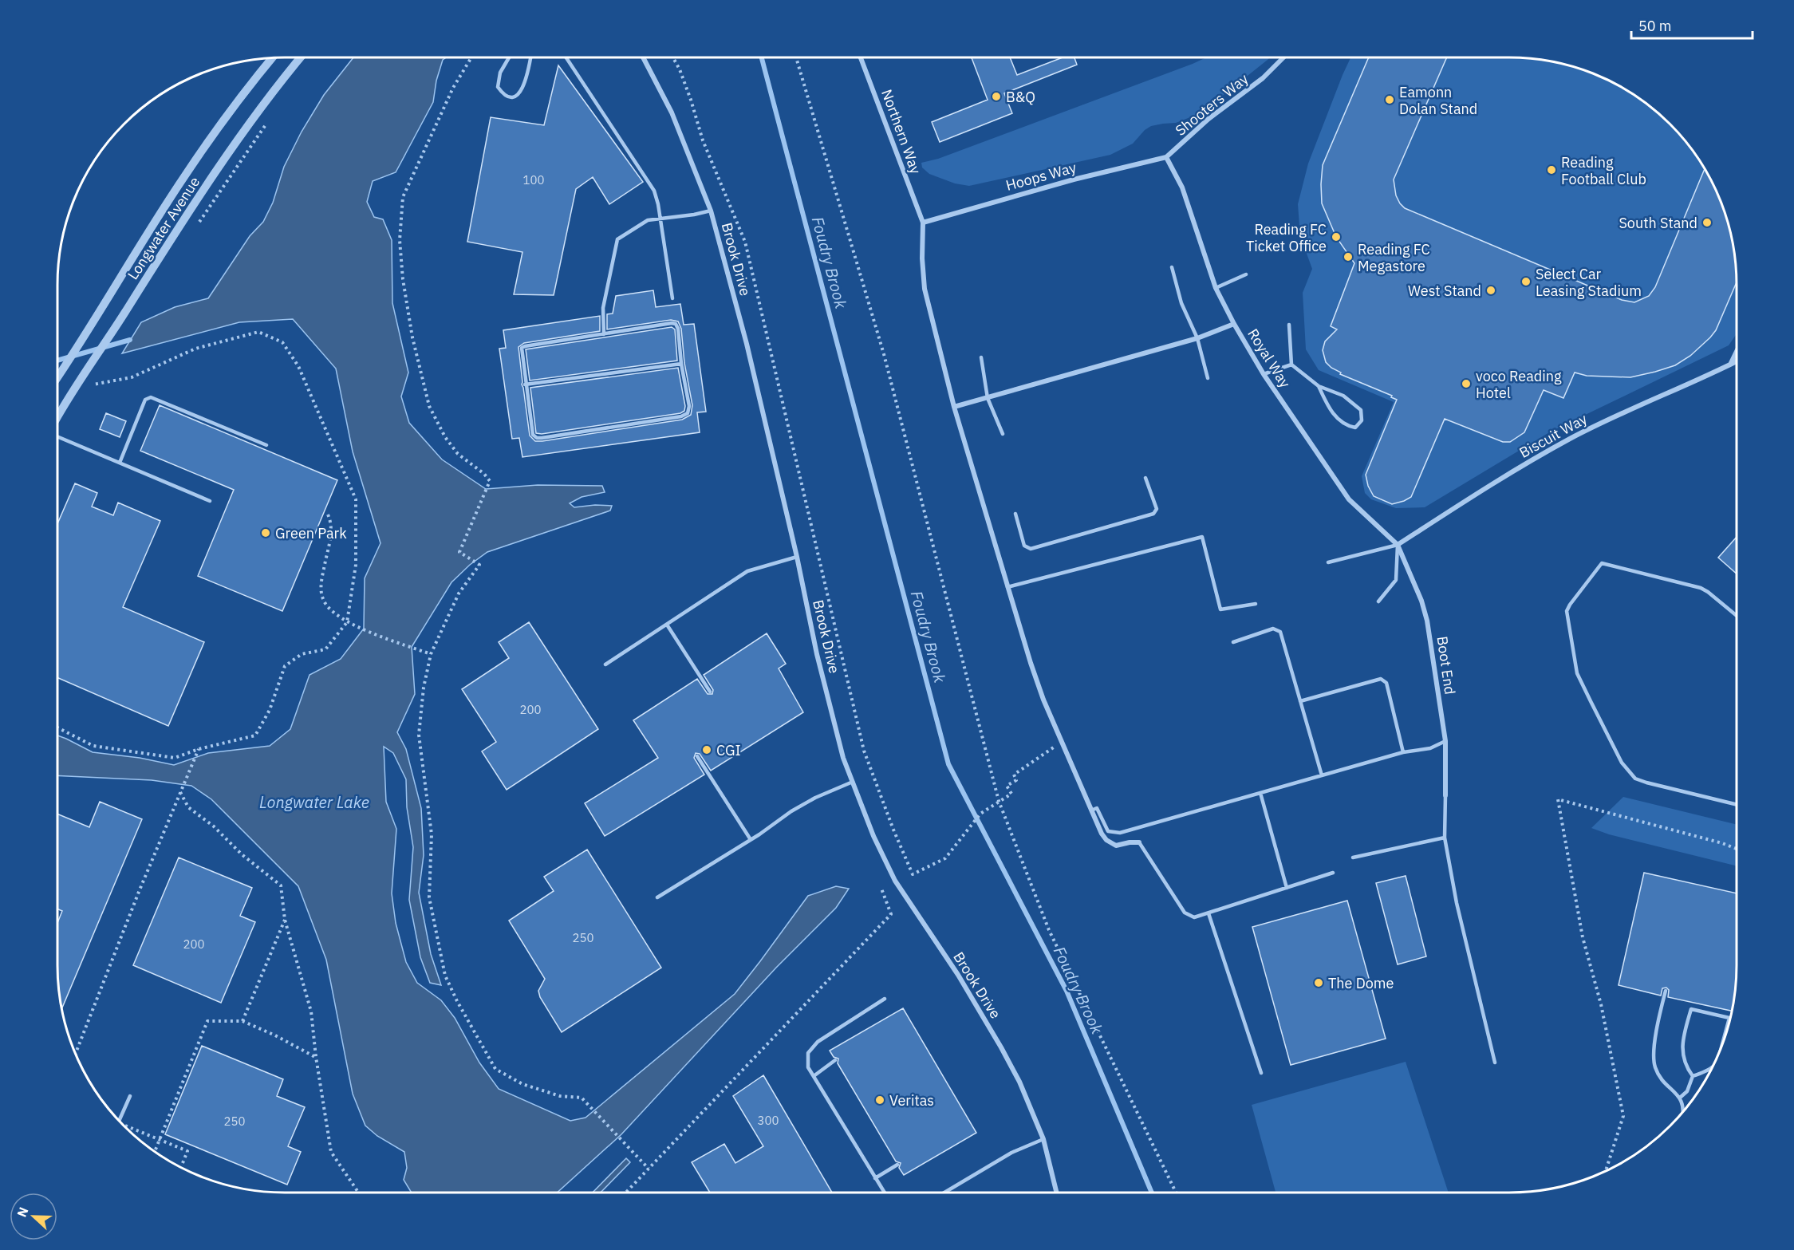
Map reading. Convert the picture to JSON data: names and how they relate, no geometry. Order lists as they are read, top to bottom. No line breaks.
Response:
{"streets":{"street":["Shooters Way","Northern Way","Hoops Way","Longwater Avenue","Brook Drive","Royal Way","Biscuit Way","Boot End"]},"crossings":[["Shooters Way","Hoops Way"],["Shooters Way","Royal Way"],["Northern Way","Hoops Way"],["Hoops Way","Royal Way"],["Royal Way","Biscuit Way"],["Royal Way","Boot End"],["Biscuit Way","Boot End"]],"water":["Foudry Brook","Longwater Lake"],"places":["B&Q","Eamonn Dolan Stand","Reading Football Club","South Stand","Reading FC Ticket Office","Reading FC Megastore","Select Car Leasing Stadium","West Stand","voco Reading Hotel","Green Park","CGI","The Dome","Veritas"],"house_numbers":["100","200","250","200","300","250"],"scale_bar":"50 m","north":"left"}
